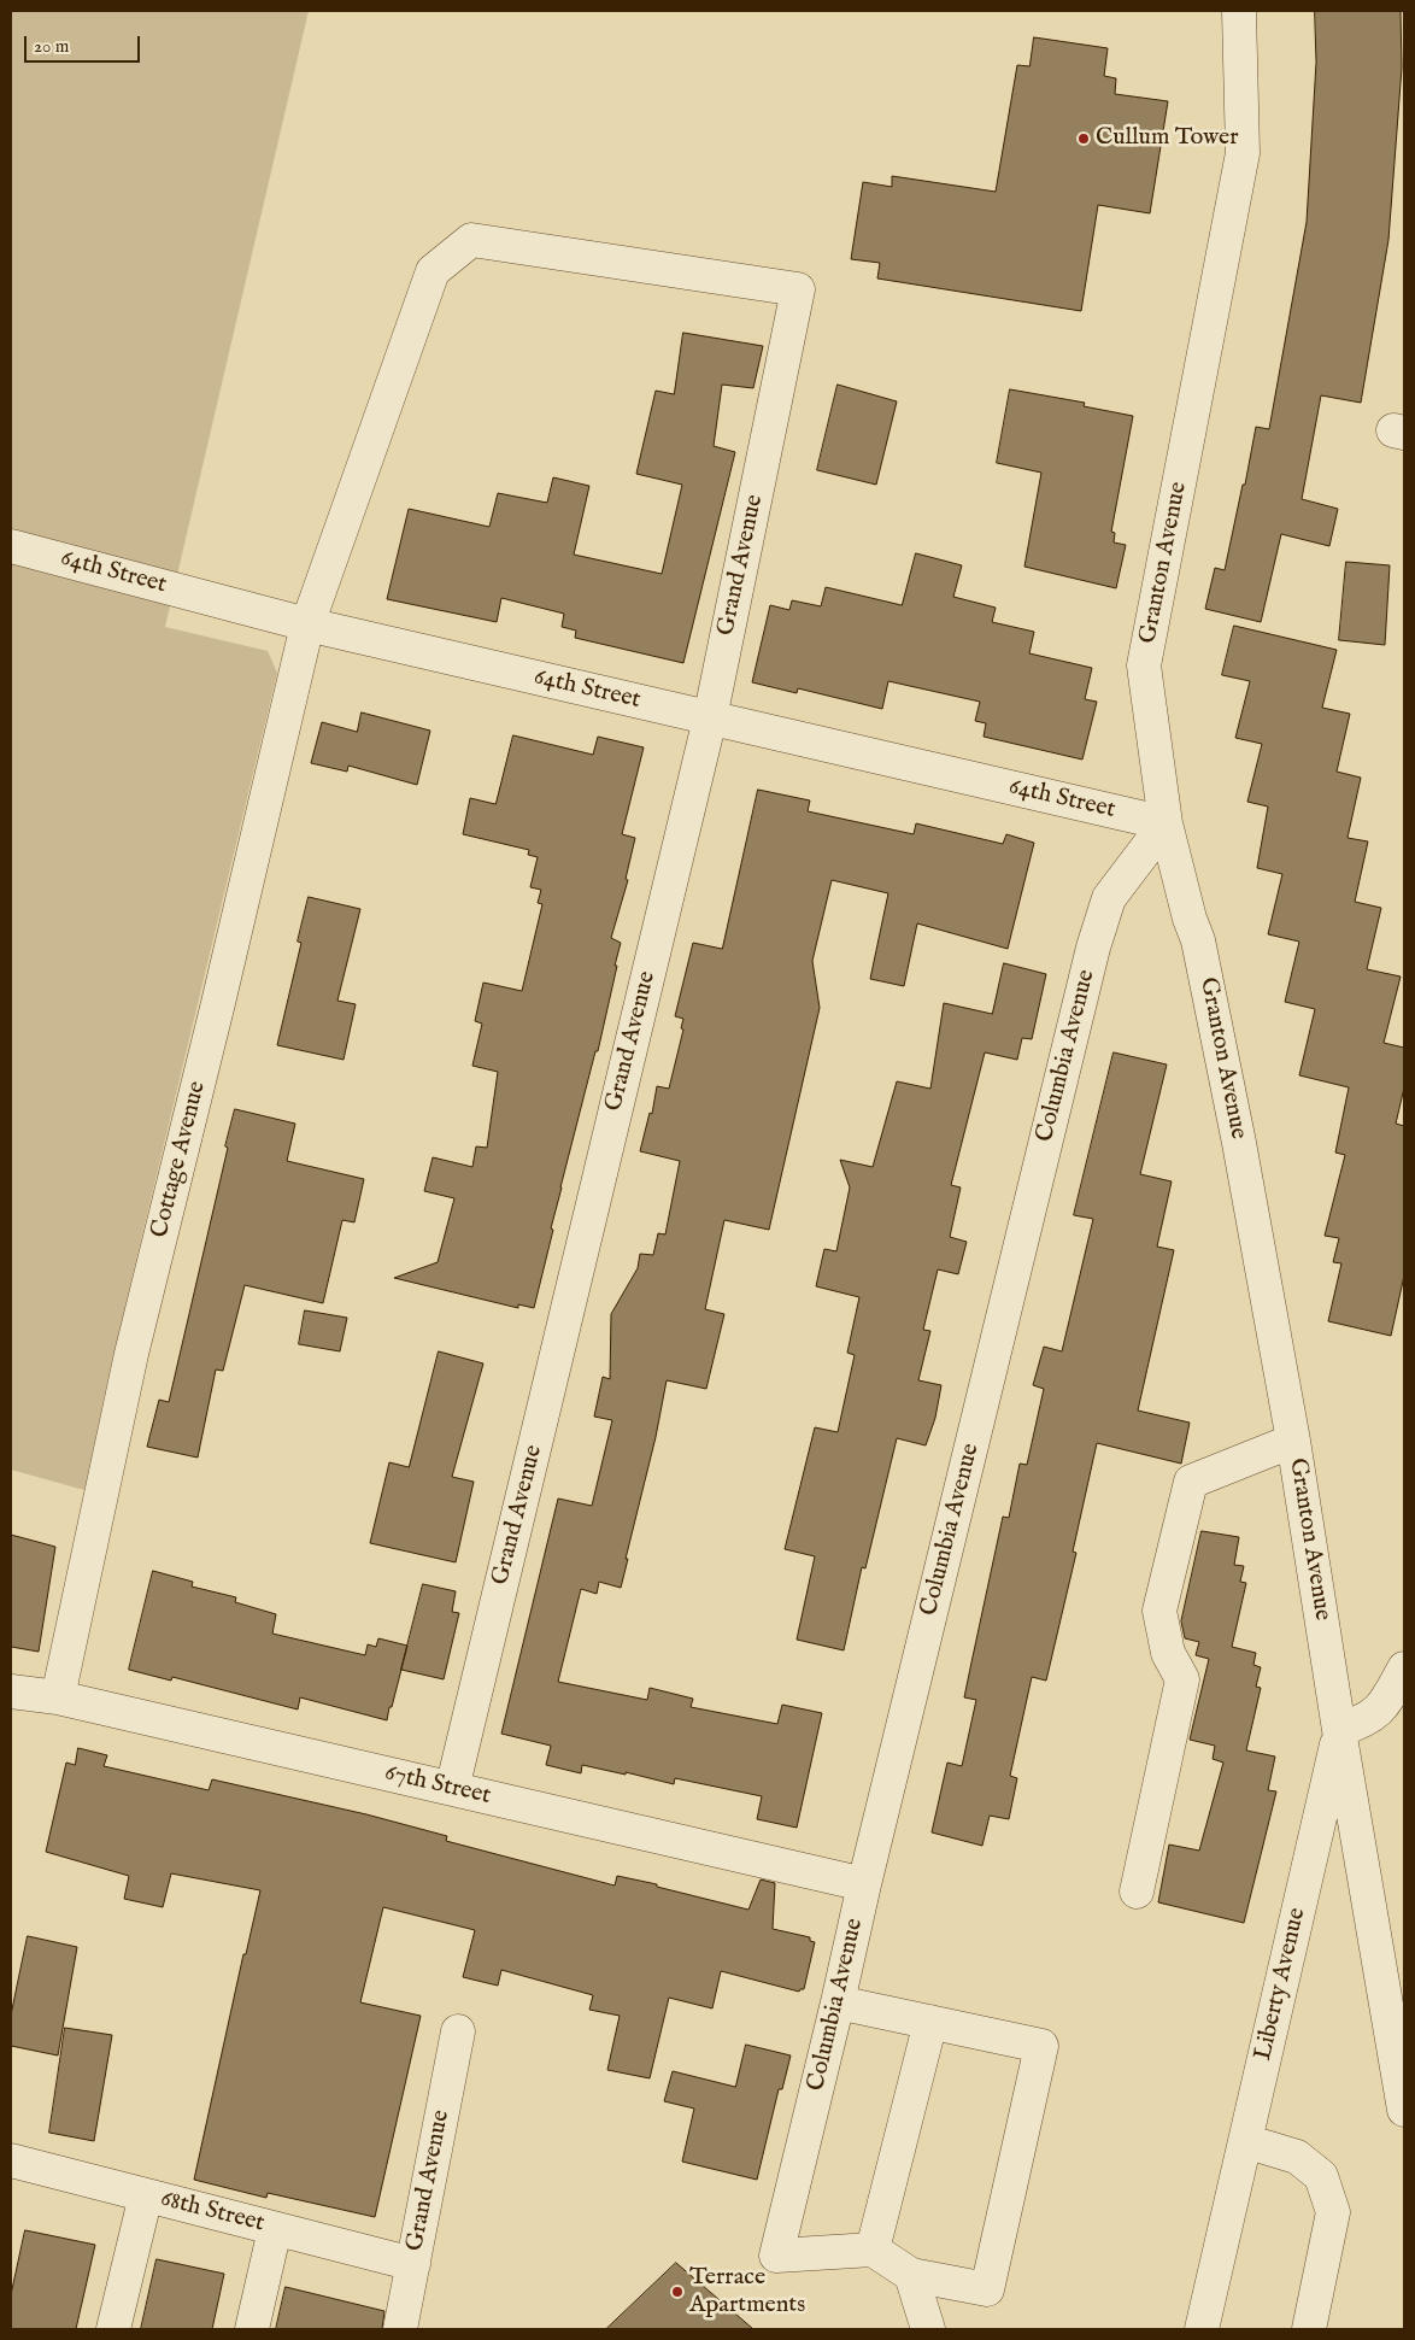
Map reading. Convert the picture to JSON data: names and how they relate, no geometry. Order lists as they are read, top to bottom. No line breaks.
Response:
{"streets":{"street":["Granton Avenue","Grand Avenue","64th Street","Columbia Avenue","Cottage Avenue","67th Street","Liberty Avenue","68th Street"]},"crossings":[["Granton Avenue","64th Street"],["Granton Avenue","Columbia Avenue"],["Granton Avenue","Liberty Avenue"],["Grand Avenue","64th Street"],["Grand Avenue","Cottage Avenue"],["Grand Avenue","67th Street"],["Grand Avenue","68th Street"],["64th Street","Columbia Avenue"],["64th Street","Cottage Avenue"],["Columbia Avenue","67th Street"],["Cottage Avenue","67th Street"]],"places":["Cullum Tower","Terrace Apartments"],"scale_bar":"20 m"}
